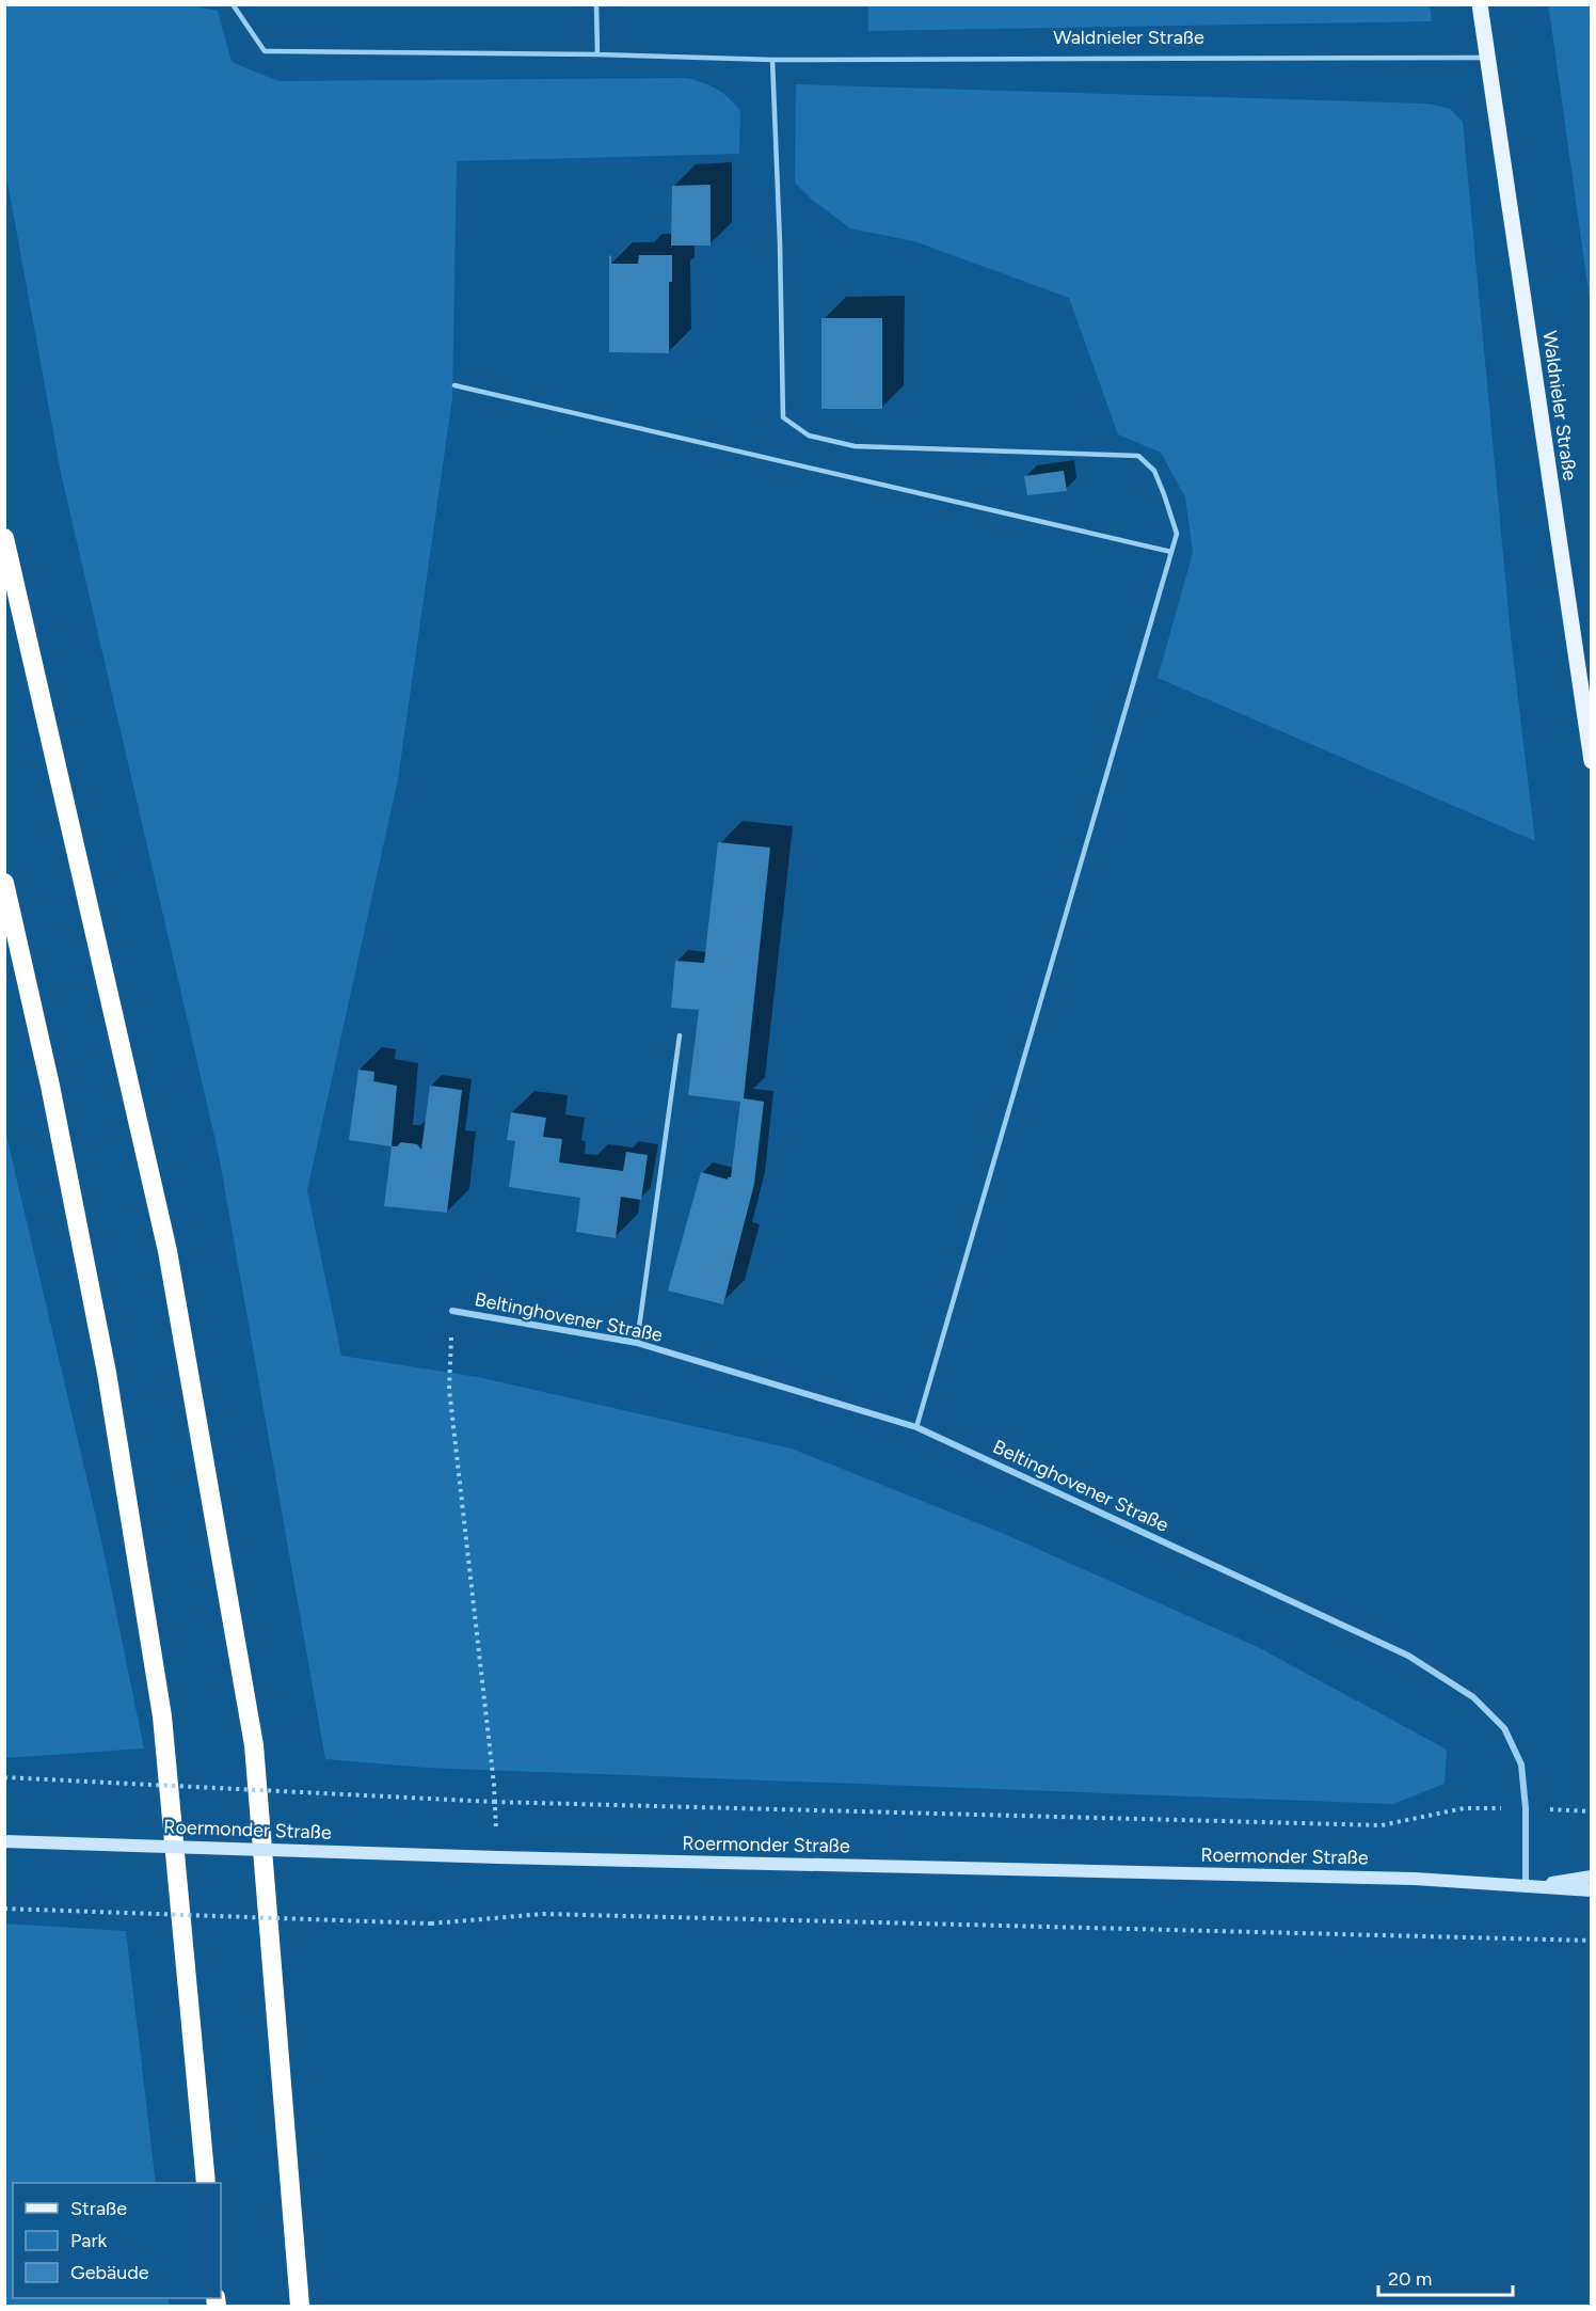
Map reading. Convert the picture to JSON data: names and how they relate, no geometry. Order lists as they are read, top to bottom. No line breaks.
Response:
{"streets":{"main road":["Waldnieler Straße","Roermonder Straße"],"street":["Beltinghovener Straße"]},"crossings":[["Beltinghovener Straße","Roermonder Straße"]],"legend":["Straße","Park","Gebäude"],"scale_bar":"20 m"}
